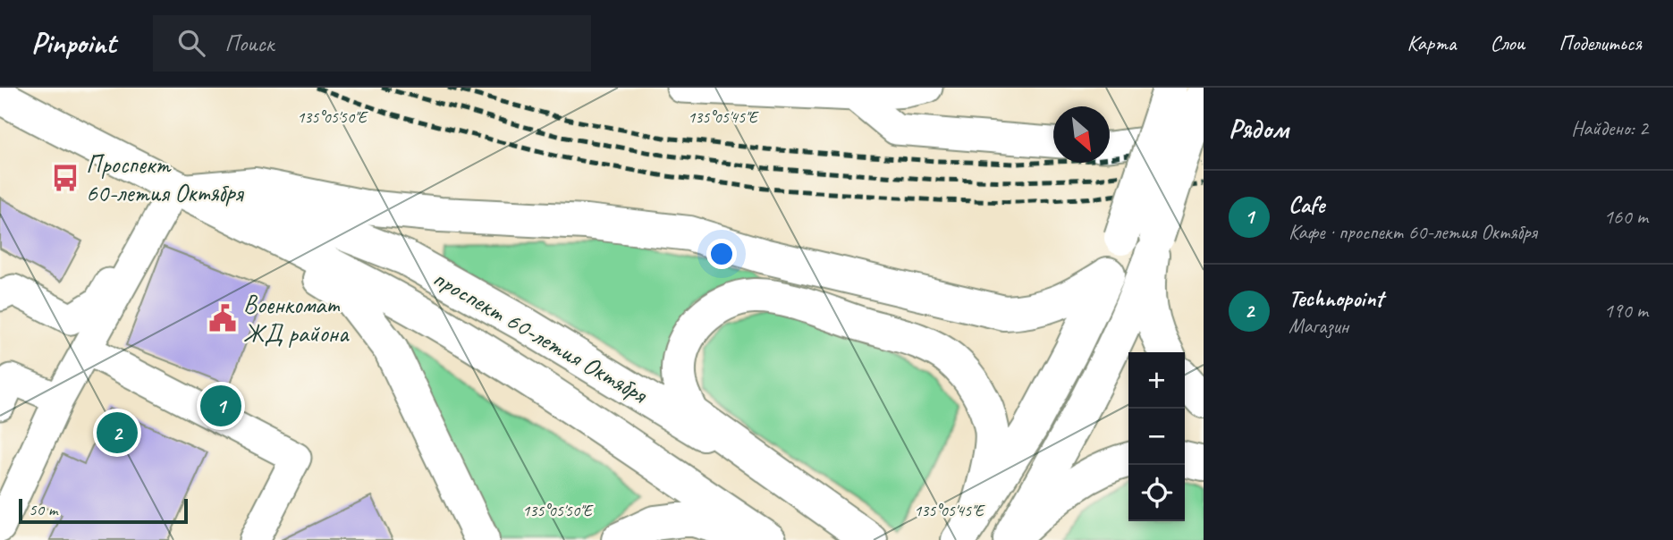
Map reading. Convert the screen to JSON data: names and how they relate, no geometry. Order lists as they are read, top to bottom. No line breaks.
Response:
{"streets":{"main road":["проспект 60-летия Октября"]},"places":{"bus stop":["Проспект 60-летия Октября"],"public building":["Военкомат ЖД района"]},"scale_bar":"50 m","north":"bottom right","page":{"header":"Pinpoint","search":"Поиск","nav":["Карта","Слои","Поделиться"],"heading":["Рядом","Найдено: 2"],"list":[{"mark":"1","name":"Cafe","note":"Кафе · проспект 60-летия Октября","value":"160 m"},{"mark":"2","name":"Technopoint","note":"Магазин","value":"190 m"}],"map_buttons":["+","−"],"pins":["1","2"],"scale":"50 m"},"coordinates":["135°05'50\"E","135°05'45\"E"]}
